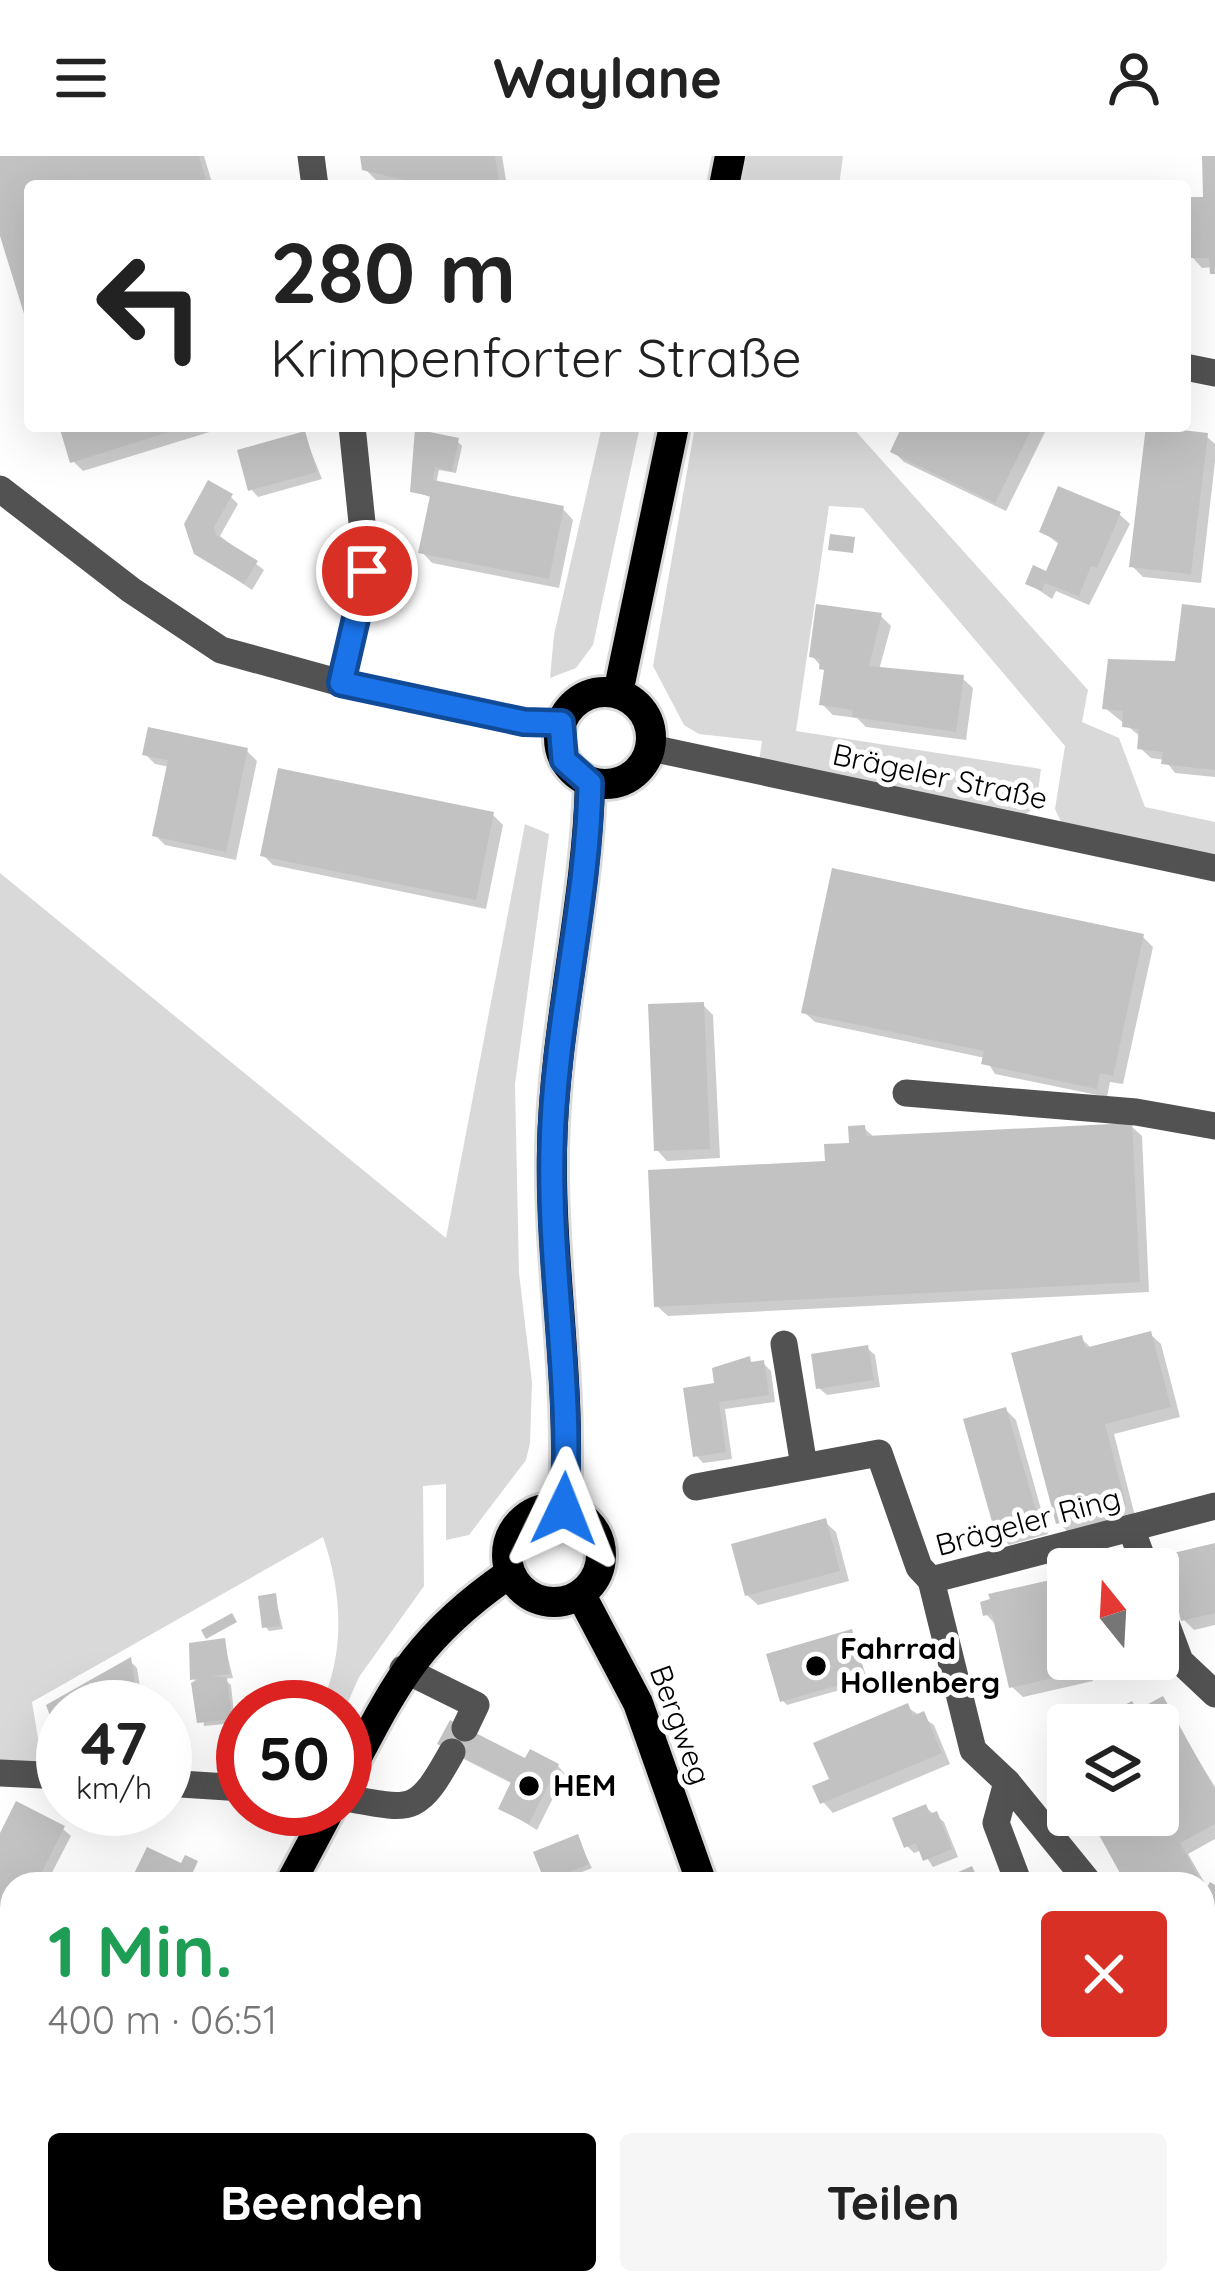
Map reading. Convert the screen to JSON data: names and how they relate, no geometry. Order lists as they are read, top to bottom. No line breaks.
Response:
{"streets":{"main road":["Bergweg"],"street":["Brägeler Straße","Brägeler Ring"]},"places":["Fahrrad Hollenberg","HEM"],"north":"top","page":{"header":"Waylane","turn":["280 m","Krimpenforter Straße"],"speed":"47 km/h","limit":"50","heading":["1 Min.","400 m · 06:51"],"buttons":["Beenden","Teilen"]}}
